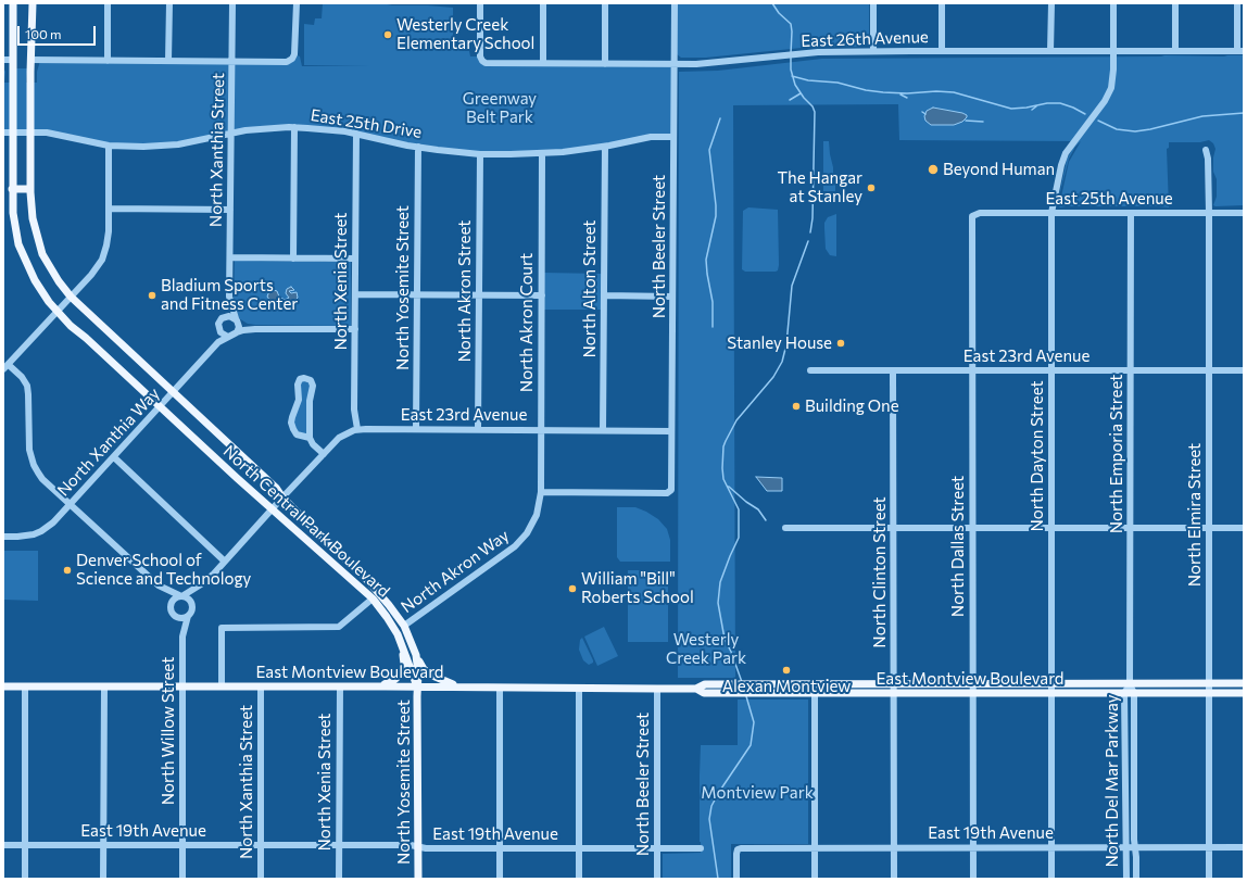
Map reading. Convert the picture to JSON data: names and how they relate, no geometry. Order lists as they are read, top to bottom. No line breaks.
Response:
{"streets":{"main road":["North Yosemite Street","North Central Park Boulevard","East Montview Boulevard"],"street":["East 26th Avenue","East 25th Drive","North Xanthia Street","East 25th Avenue","North Beeler Street","North Xenia Street","North Alton Street","North Akron Street","North Akron Court","East 23rd Avenue","North Xanthia Way","North Emporia Street","North Dayton Street","North Elmira Street","North Dallas Street","North Akron Way","North Clinton Street","North Willow Street","North Del Mar Parkway","East 19th Avenue"]},"crossings":[["East 26th Avenue","North Beeler Street"],["East 26th Avenue","North Dayton Street"],["East 25th Drive","North Xanthia Street"],["East 25th Drive","North Beeler Street"],["East 25th Drive","North Xenia Street"],["East 25th Drive","North Yosemite Street"],["East 25th Drive","North Alton Street"],["East 25th Drive","North Akron Street"],["East 25th Drive","North Akron Court"],["East 25th Drive","North Central Park Boulevard"],["North Xanthia Street","North Xanthia Way"],["North Xanthia Street","East Montview Boulevard"],["North Xanthia Street","East 19th Avenue"],["East 25th Avenue","North Emporia Street"],["East 25th Avenue","North Dayton Street"],["East 25th Avenue","North Elmira Street"],["East 25th Avenue","North Dallas Street"],["North Beeler Street","North Akron Court"],["North Beeler Street","East 23rd Avenue"],["North Beeler Street","North Akron Way"],["North Beeler Street","East Montview Boulevard"],["North Beeler Street","East 19th Avenue"],["North Xenia Street","East 23rd Avenue"],["North Xenia Street","East Montview Boulevard"],["North Xenia Street","East 19th Avenue"],["North Yosemite Street","East 23rd Avenue"],["North Yosemite Street","North Central Park Boulevard"],["North Yosemite Street","East Montview Boulevard"],["North Yosemite Street","East 19th Avenue"],["North Alton Street","East 23rd Avenue"],["North Akron Street","East 23rd Avenue"],["North Akron Court","East 23rd Avenue"],["North Akron Court","North Akron Way"],["East 23rd Avenue","North Emporia Street"],["East 23rd Avenue","North Dayton Street"],["East 23rd Avenue","North Elmira Street"],["East 23rd Avenue","North Central Park Boulevard"],["East 23rd Avenue","North Dallas Street"],["East 23rd Avenue","North Clinton Street"],["North Xanthia Way","North Central Park Boulevard"],["North Emporia Street","East Montview Boulevard"],["North Emporia Street","North Del Mar Parkway"],["North Dayton Street","East Montview Boulevard"],["North Dayton Street","East 19th Avenue"],["North Elmira Street","East Montview Boulevard"],["North Elmira Street","East 19th Avenue"],["North Central Park Boulevard","North Akron Way"],["North Central Park Boulevard","East Montview Boulevard"],["North Dallas Street","East Montview Boulevard"],["North Dallas Street","East 19th Avenue"],["North Clinton Street","East Montview Boulevard"],["North Clinton Street","East 19th Avenue"],["East Montview Boulevard","North Willow Street"],["East Montview Boulevard","North Del Mar Parkway"],["North Willow Street","East 19th Avenue"],["North Del Mar Parkway","East 19th Avenue"]],"parks":["Greenway Belt Park","Westerly Creek Park","Montview Park"],"places":["Westerly Creek Elementary School","Beyond Human","The Hangar at Stanley","Bladium Sports and Fitness Center","Stanley House","Building One","Denver School of Science and Technology","William \"Bill\" Roberts School","Alexan Montview"],"scale_bar":"100 m"}
